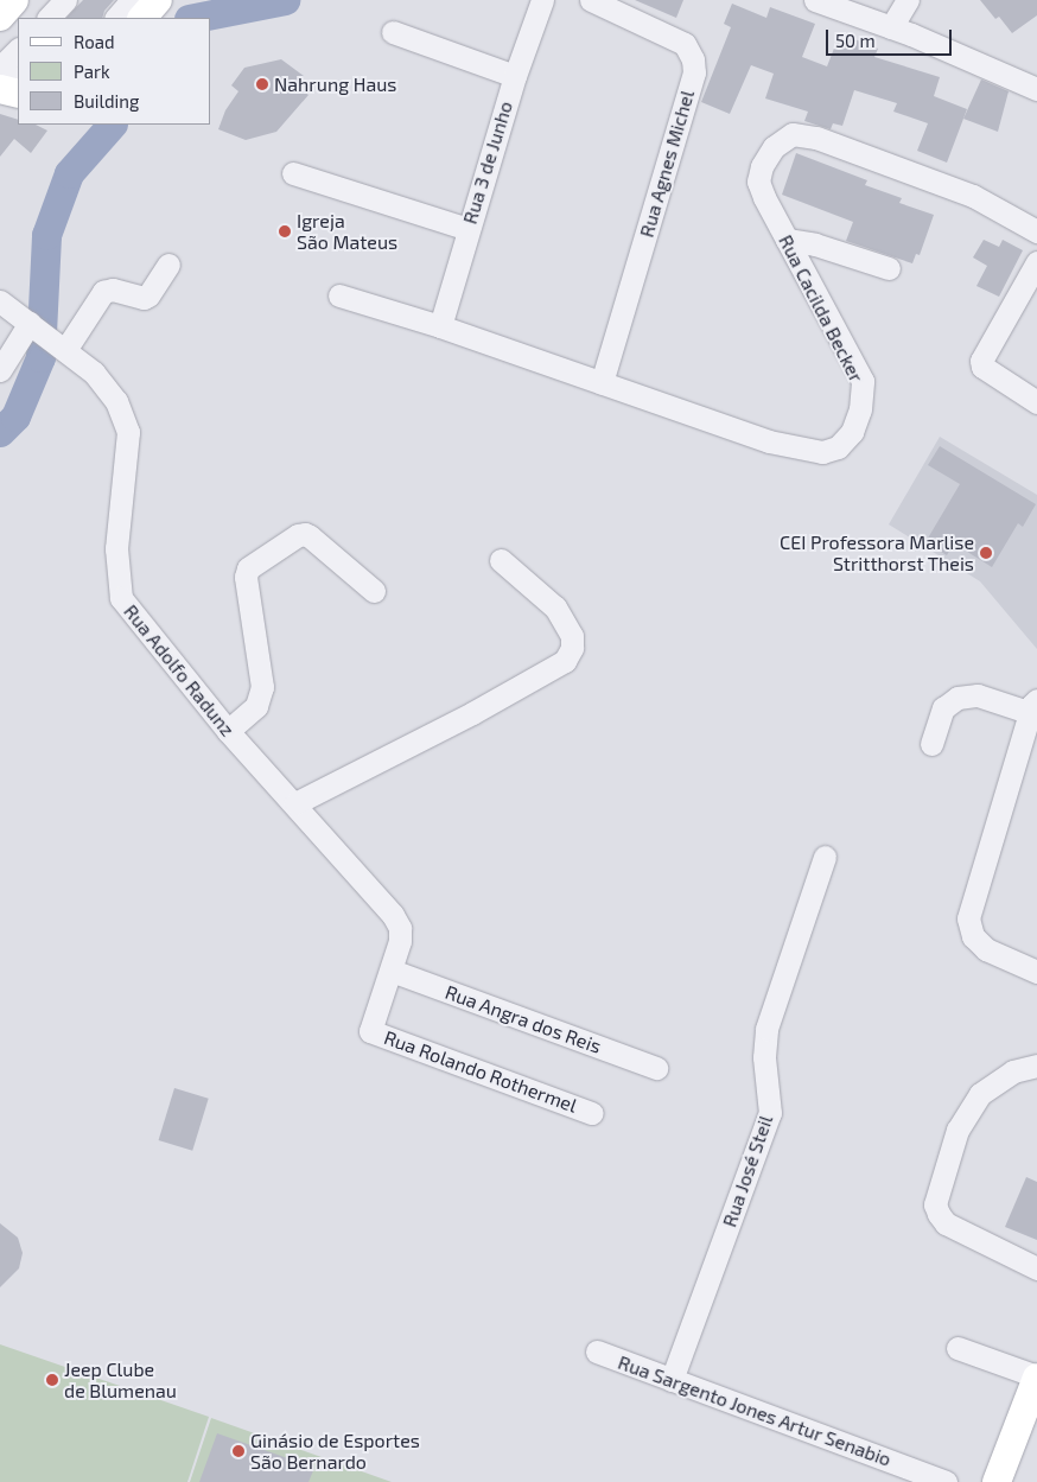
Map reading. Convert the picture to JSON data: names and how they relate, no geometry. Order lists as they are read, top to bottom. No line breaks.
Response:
{"streets":{"street":["Rua 3 de Junho","Rua Agnes Michel","Rua Cacilda Becker","Rua Adolfo Radunz","Rua Angra dos Reis","Rua Rolando Rothermel","Rua José Steil","Rua Sargento Jones Artur Senabio"]},"crossings":[["Rua 3 de Junho","Rua Cacilda Becker"],["Rua Agnes Michel","Rua Cacilda Becker"],["Rua Adolfo Radunz","Rua Angra dos Reis"],["Rua Adolfo Radunz","Rua Rolando Rothermel"],["Rua José Steil","Rua Sargento Jones Artur Senabio"]],"places":["Nahrung Haus","Igreja São Mateus","CEI Professora Marlise Stritthorst Theis","Jeep Clube de Blumenau","Ginásio de Esportes São Bernardo"],"legend":["Road","Park","Building"],"scale_bar":"50 m"}
